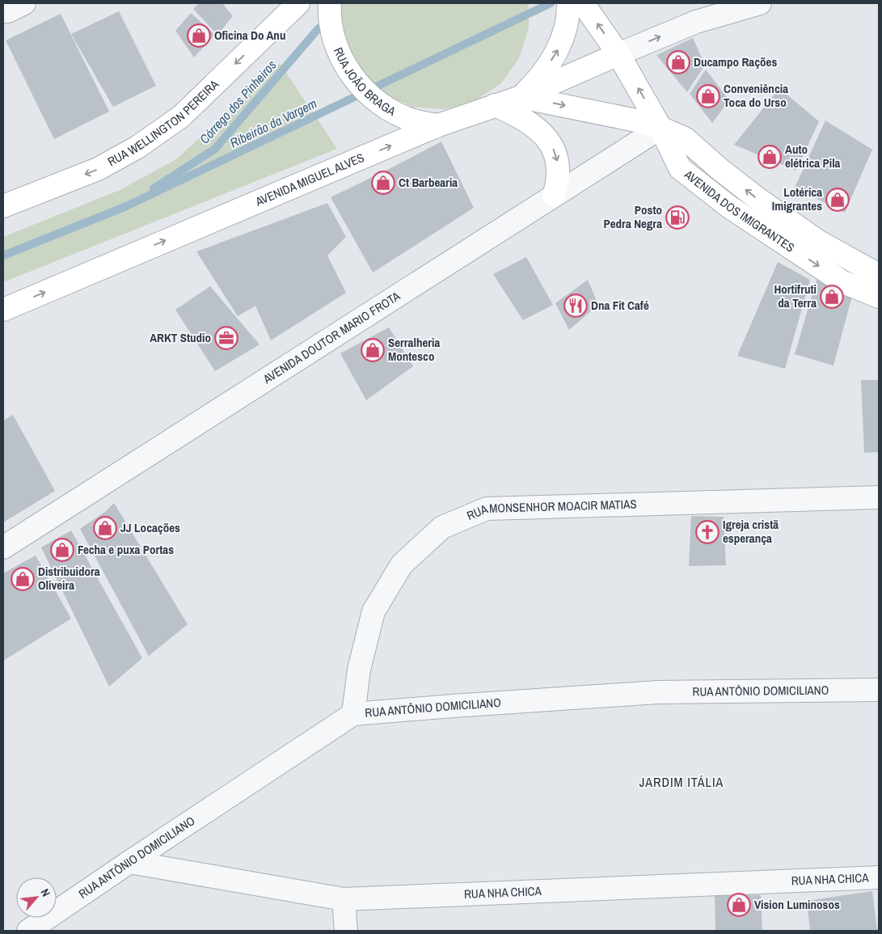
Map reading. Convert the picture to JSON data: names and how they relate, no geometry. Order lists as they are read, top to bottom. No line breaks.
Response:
{"streets":{"main road":["RUA JOÃO BRAGA","RUA WELLINGTON PEREIRA","AVENIDA MIGUEL ALVES","AVENIDA DOS IMIGRANTES"],"street":["AVENIDA DOUTOR MARIO FROTA","RUA MONSENHOR MOACIR MATIAS","RUA ANTÔNIO DOMICILIANO","RUA NHA CHICA"]},"crossings":[["RUA JOÃO BRAGA","AVENIDA MIGUEL ALVES"],["AVENIDA DOS IMIGRANTES","AVENIDA DOUTOR MARIO FROTA"],["RUA MONSENHOR MOACIR MATIAS","RUA ANTÔNIO DOMICILIANO"],["RUA ANTÔNIO DOMICILIANO","RUA NHA CHICA"]],"one_way":["RUA WELLINGTON PEREIRA","AVENIDA MIGUEL ALVES"],"districts":["JARDIM ITÁLIA"],"water":["Córrego dos Pinheiros","Ribeirão da Vargem"],"places":{"shop":["Oficina Do Anu","Ducampo Rações","Conveniência Toca do Urso","Auto elétrica Pila","Ct Barbearia","Lotérica Imigrantes","Hortifruti da Terra","Serralheria Montesco","JJ Locações","Fecha e puxa Portas","Distribuidora Oliveira","Vision Luminosos"],"fuel station":["Posto Pedra Negra"],"restaurant":["Dna Fit Café"],"office":["ARKT Studio"],"church":["Igreja cristã esperança"]},"north":"top right"}
